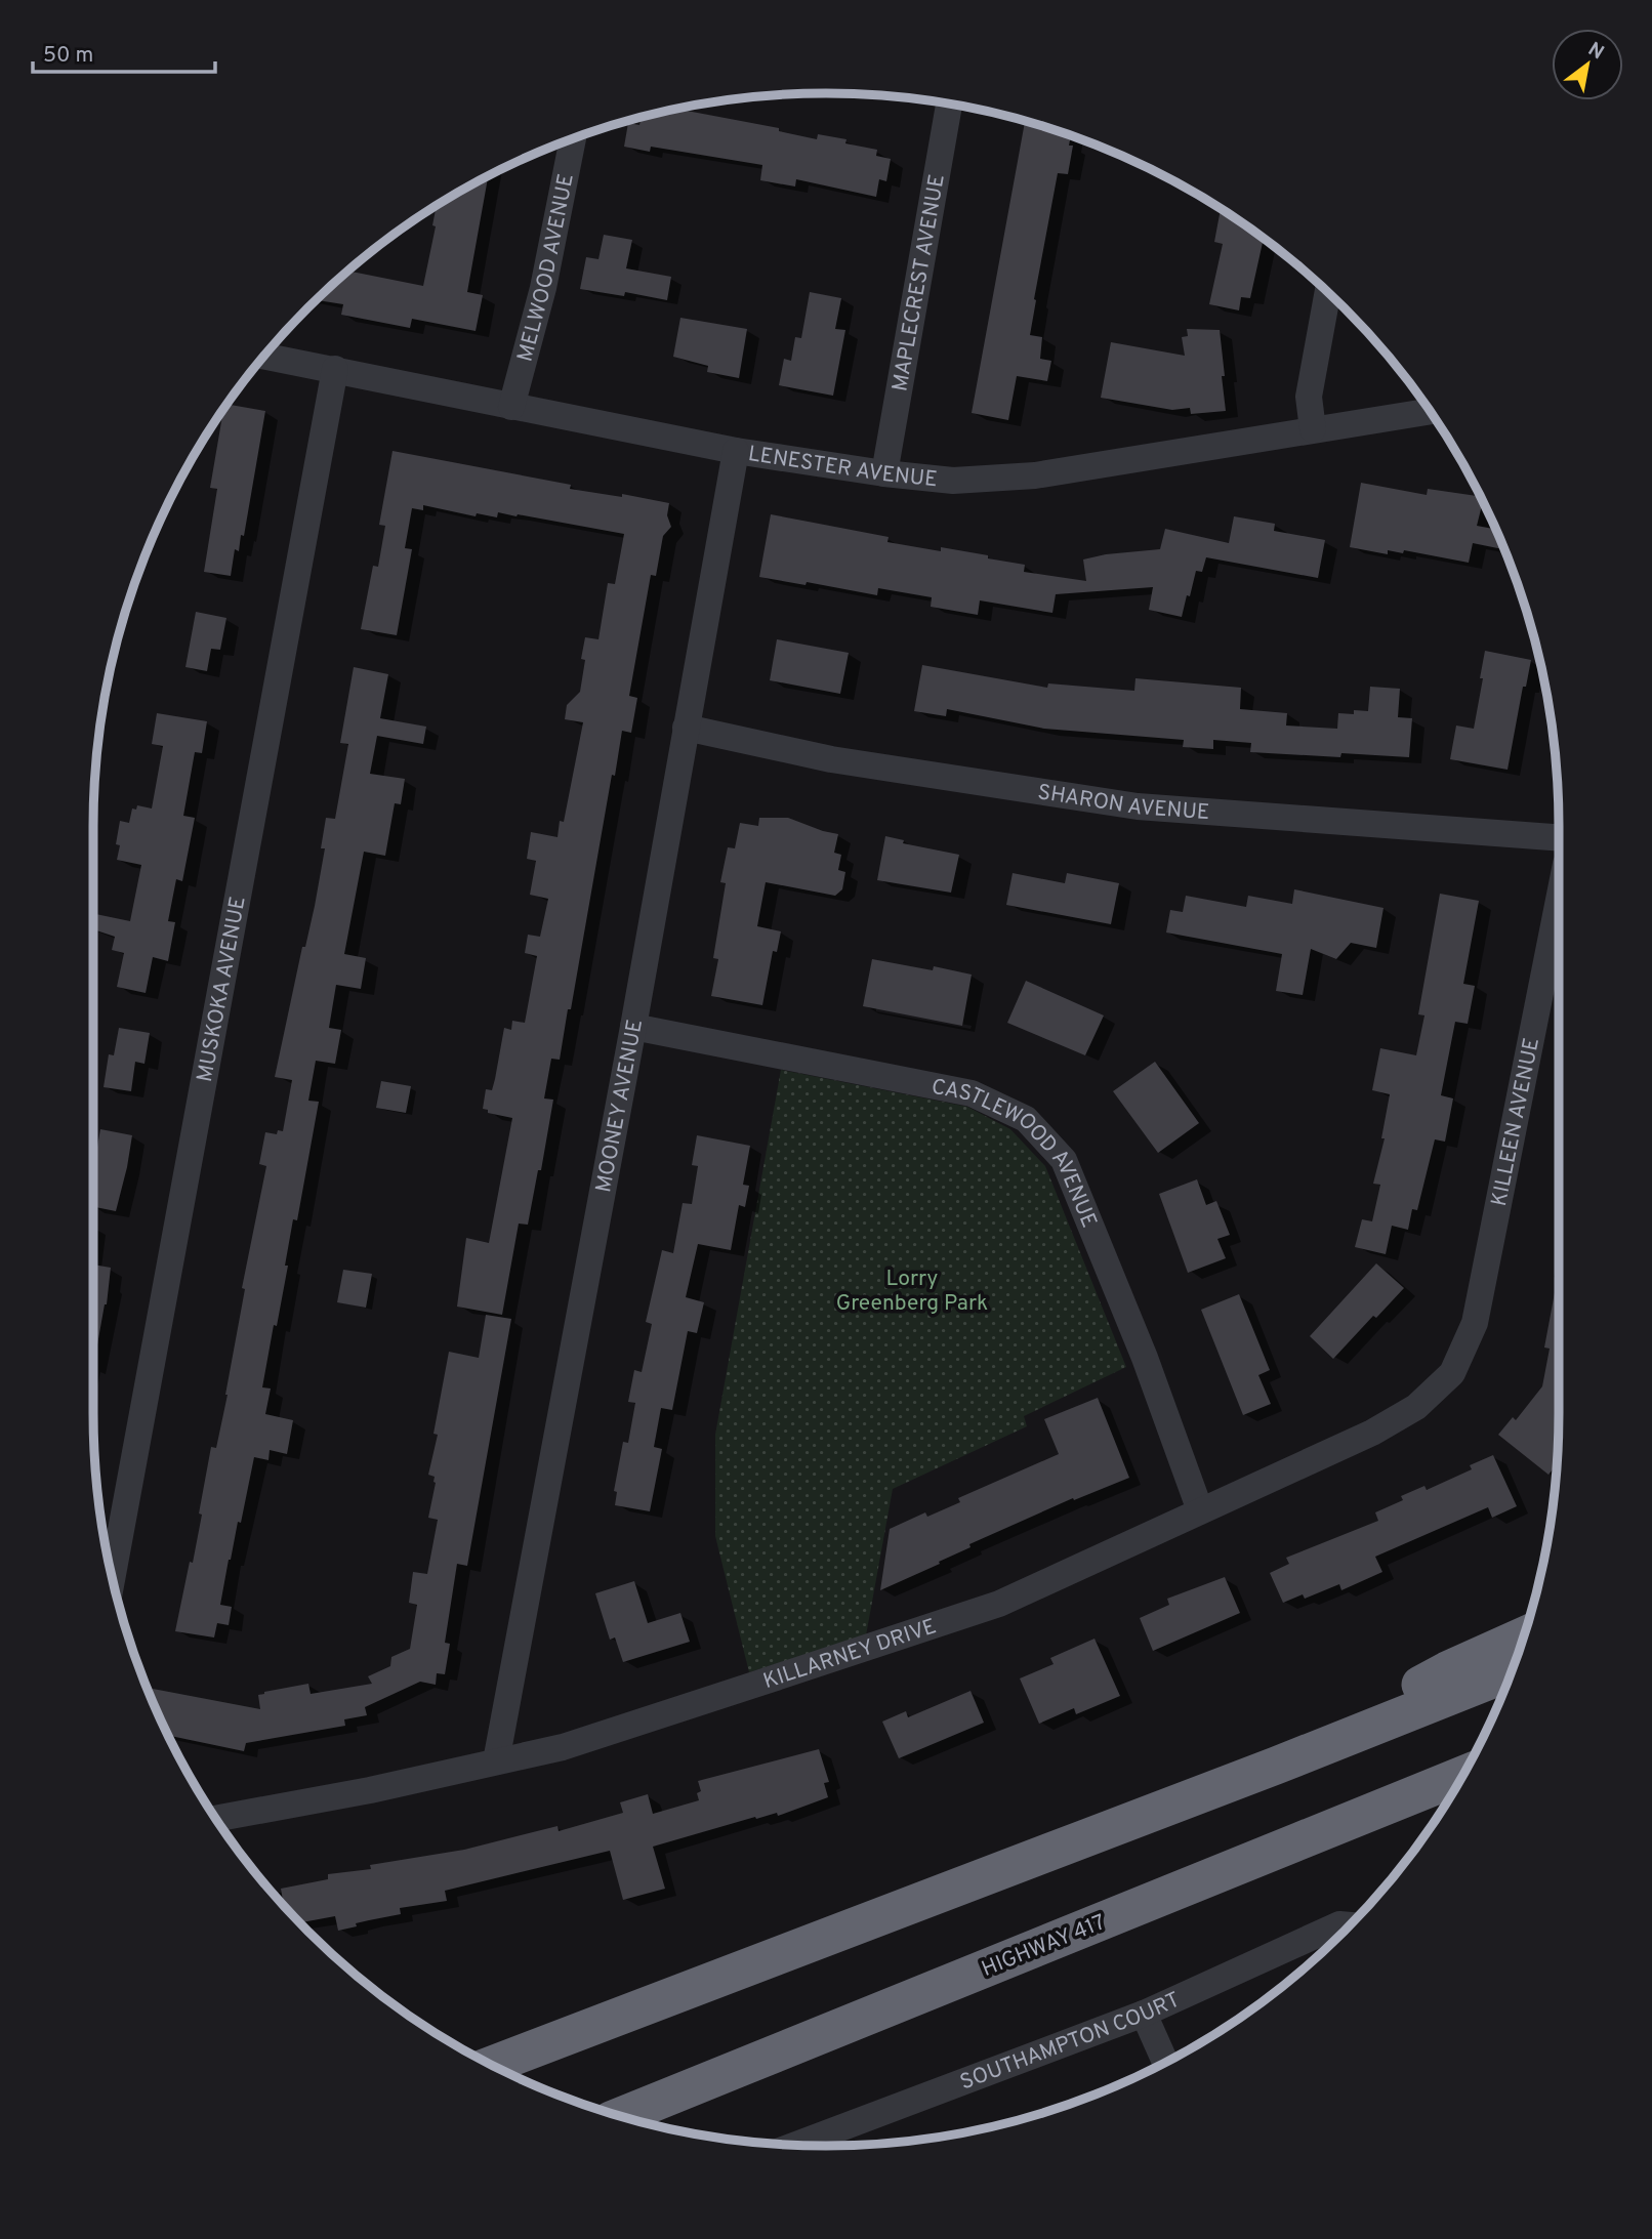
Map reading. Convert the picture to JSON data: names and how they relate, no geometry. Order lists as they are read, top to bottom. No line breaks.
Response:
{"streets":{"highway":["HIGHWAY 417"],"street":["MELWOOD AVENUE","MAPLECREST AVENUE","LENESTER AVENUE","SHARON AVENUE","MUSKOKA AVENUE","MOONEY AVENUE","KILLEEN AVENUE","CASTLEWOOD AVENUE","KILLARNEY DRIVE","SOUTHAMPTON COURT"]},"crossings":[["MELWOOD AVENUE","LENESTER AVENUE"],["MAPLECREST AVENUE","LENESTER AVENUE"],["LENESTER AVENUE","MUSKOKA AVENUE"],["LENESTER AVENUE","MOONEY AVENUE"],["SHARON AVENUE","MOONEY AVENUE"],["MOONEY AVENUE","CASTLEWOOD AVENUE"],["MOONEY AVENUE","KILLARNEY DRIVE"],["KILLEEN AVENUE","KILLARNEY DRIVE"],["CASTLEWOOD AVENUE","KILLARNEY DRIVE"]],"parks":["Lorry Greenberg Park"],"scale_bar":"50 m","north":"top right"}
